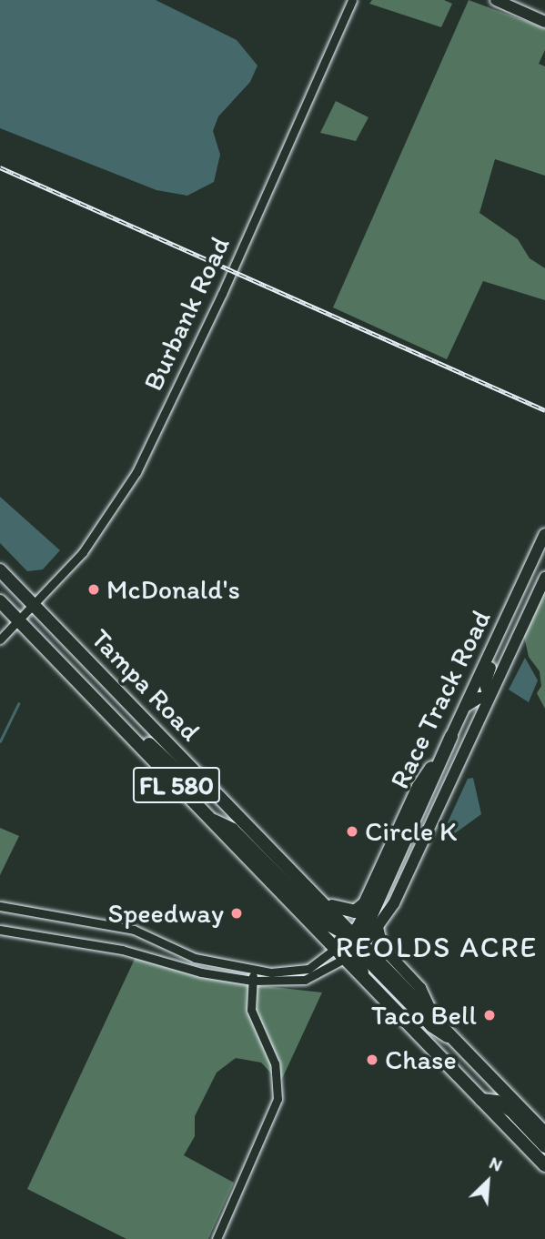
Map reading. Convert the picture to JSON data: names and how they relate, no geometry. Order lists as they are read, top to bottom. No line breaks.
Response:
{"streets":{"main road":["Tampa Road","Race Track Road","FL 580"],"street":["Burbank Road"]},"crossings":[["Burbank Road","Tampa Road"],["Tampa Road","Race Track Road"],["Tampa Road","FL 580"],["Race Track Road","FL 580"]],"districts":["REOLDS ACRE"],"places":["McDonald's","Circle K","Speedway","Taco Bell","Chase"],"north":"top right"}
